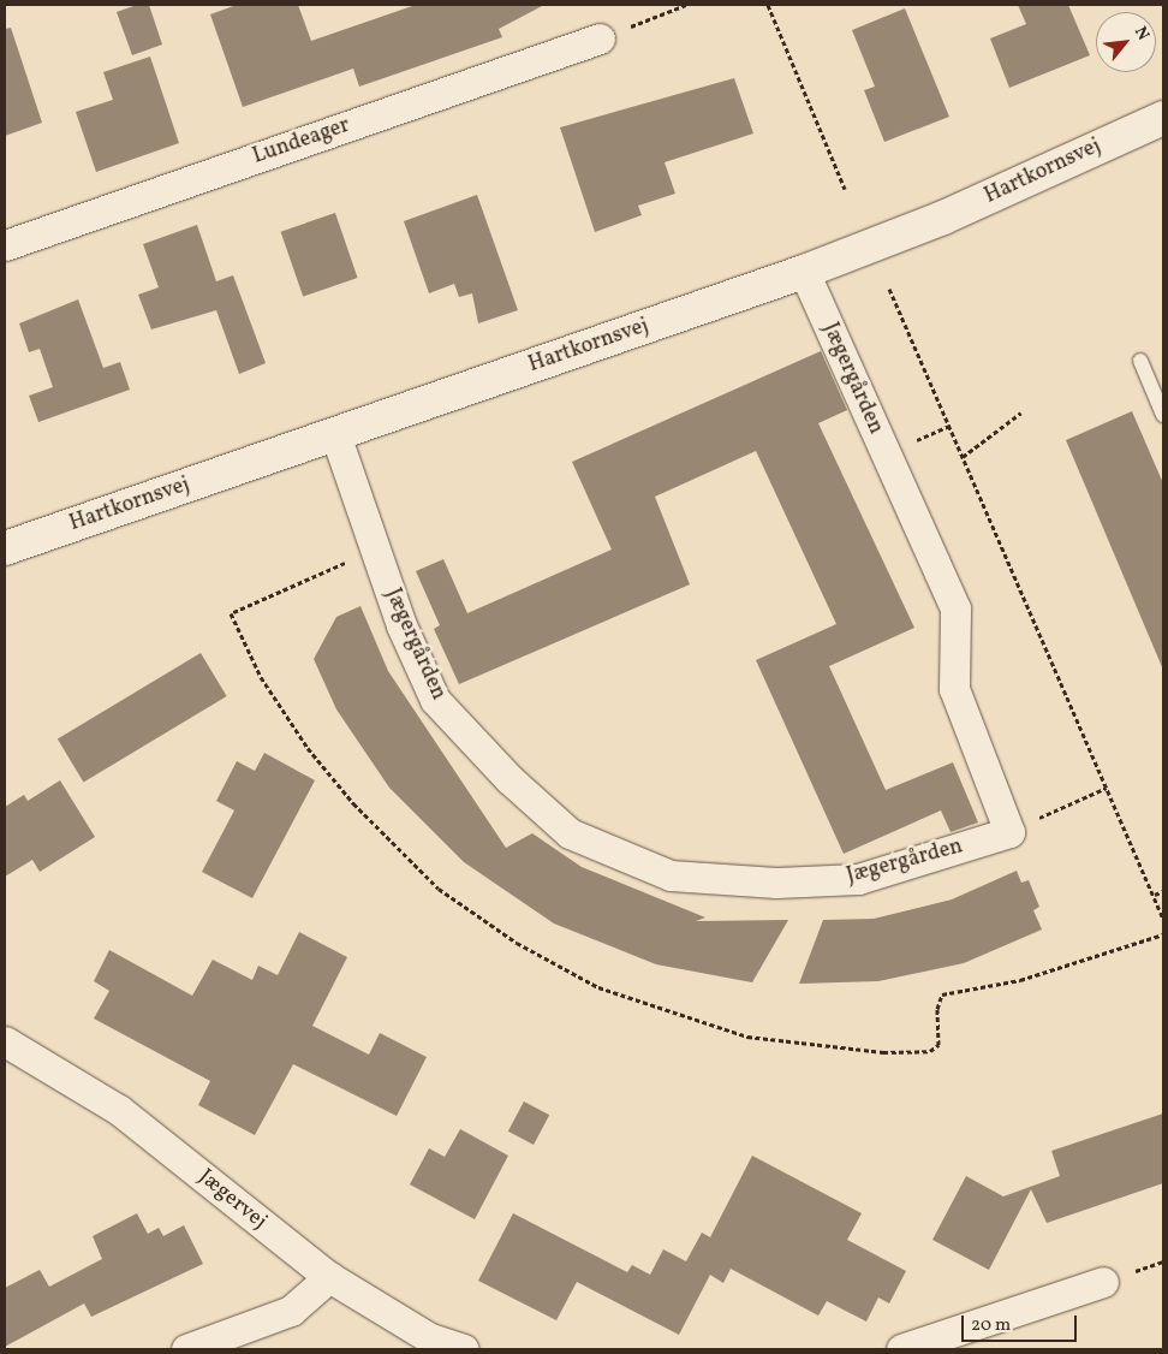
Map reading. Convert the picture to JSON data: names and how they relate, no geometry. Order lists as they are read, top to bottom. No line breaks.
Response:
{"streets":{"street":["Lundeager","Hartkornsvej","Jægergården","Jægervej"]},"crossings":[["Hartkornsvej","Jægergården"]],"scale_bar":"20 m","north":"top right"}
